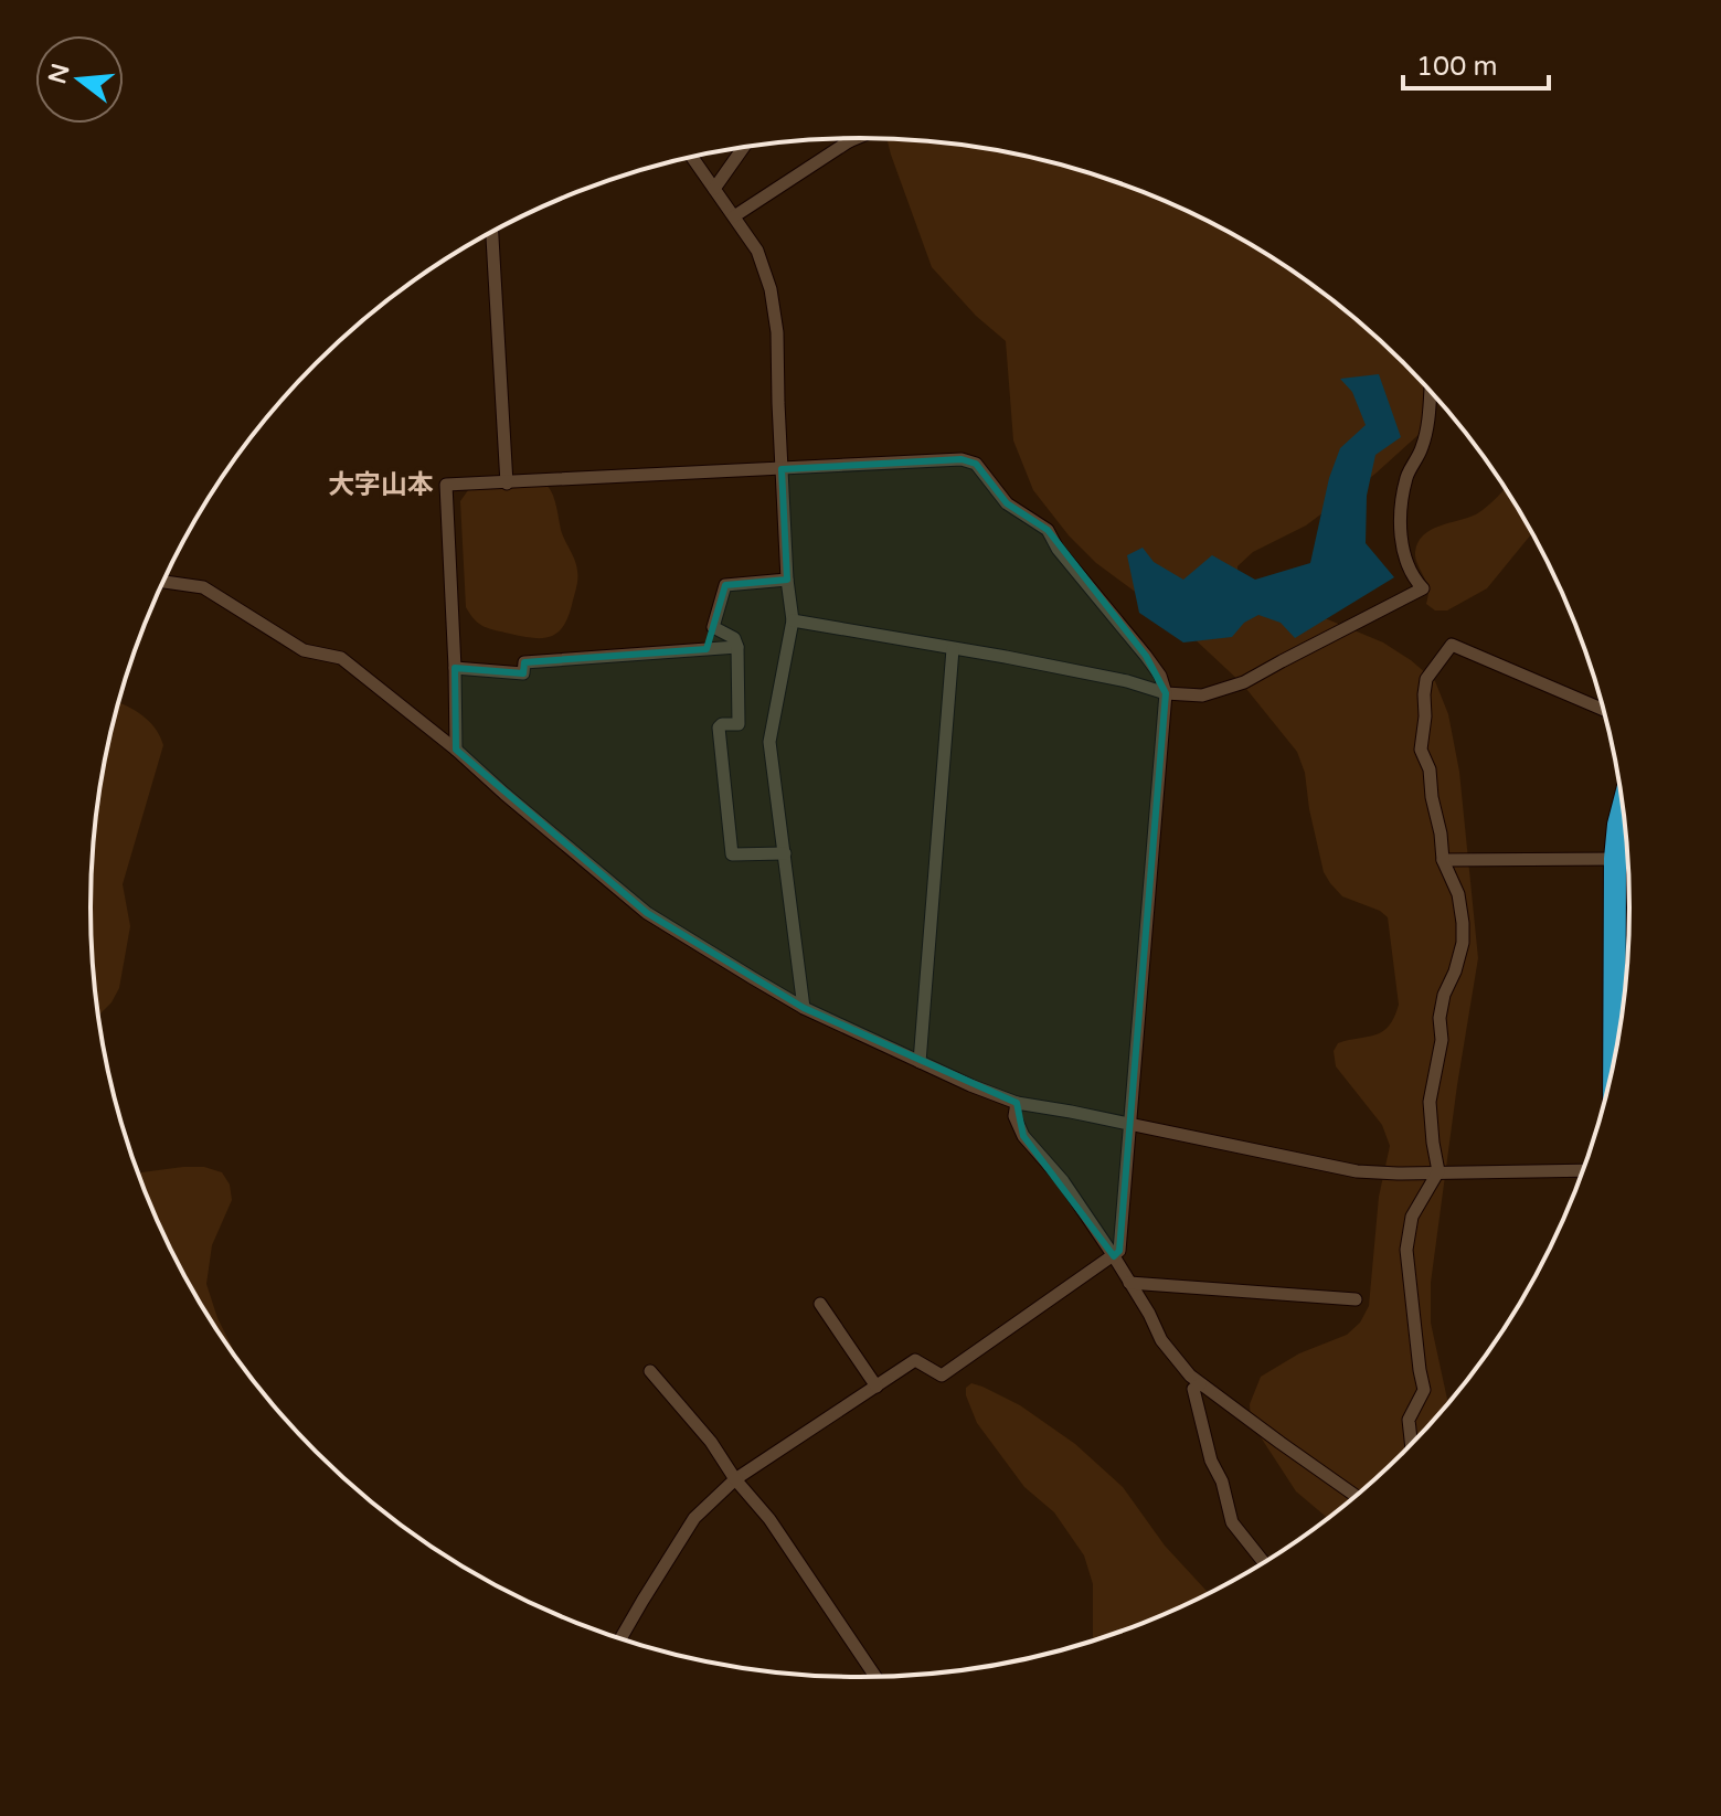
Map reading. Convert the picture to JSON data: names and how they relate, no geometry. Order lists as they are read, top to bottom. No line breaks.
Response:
{"districts":["大字山本"],"scale_bar":"100 m","north":"left"}
